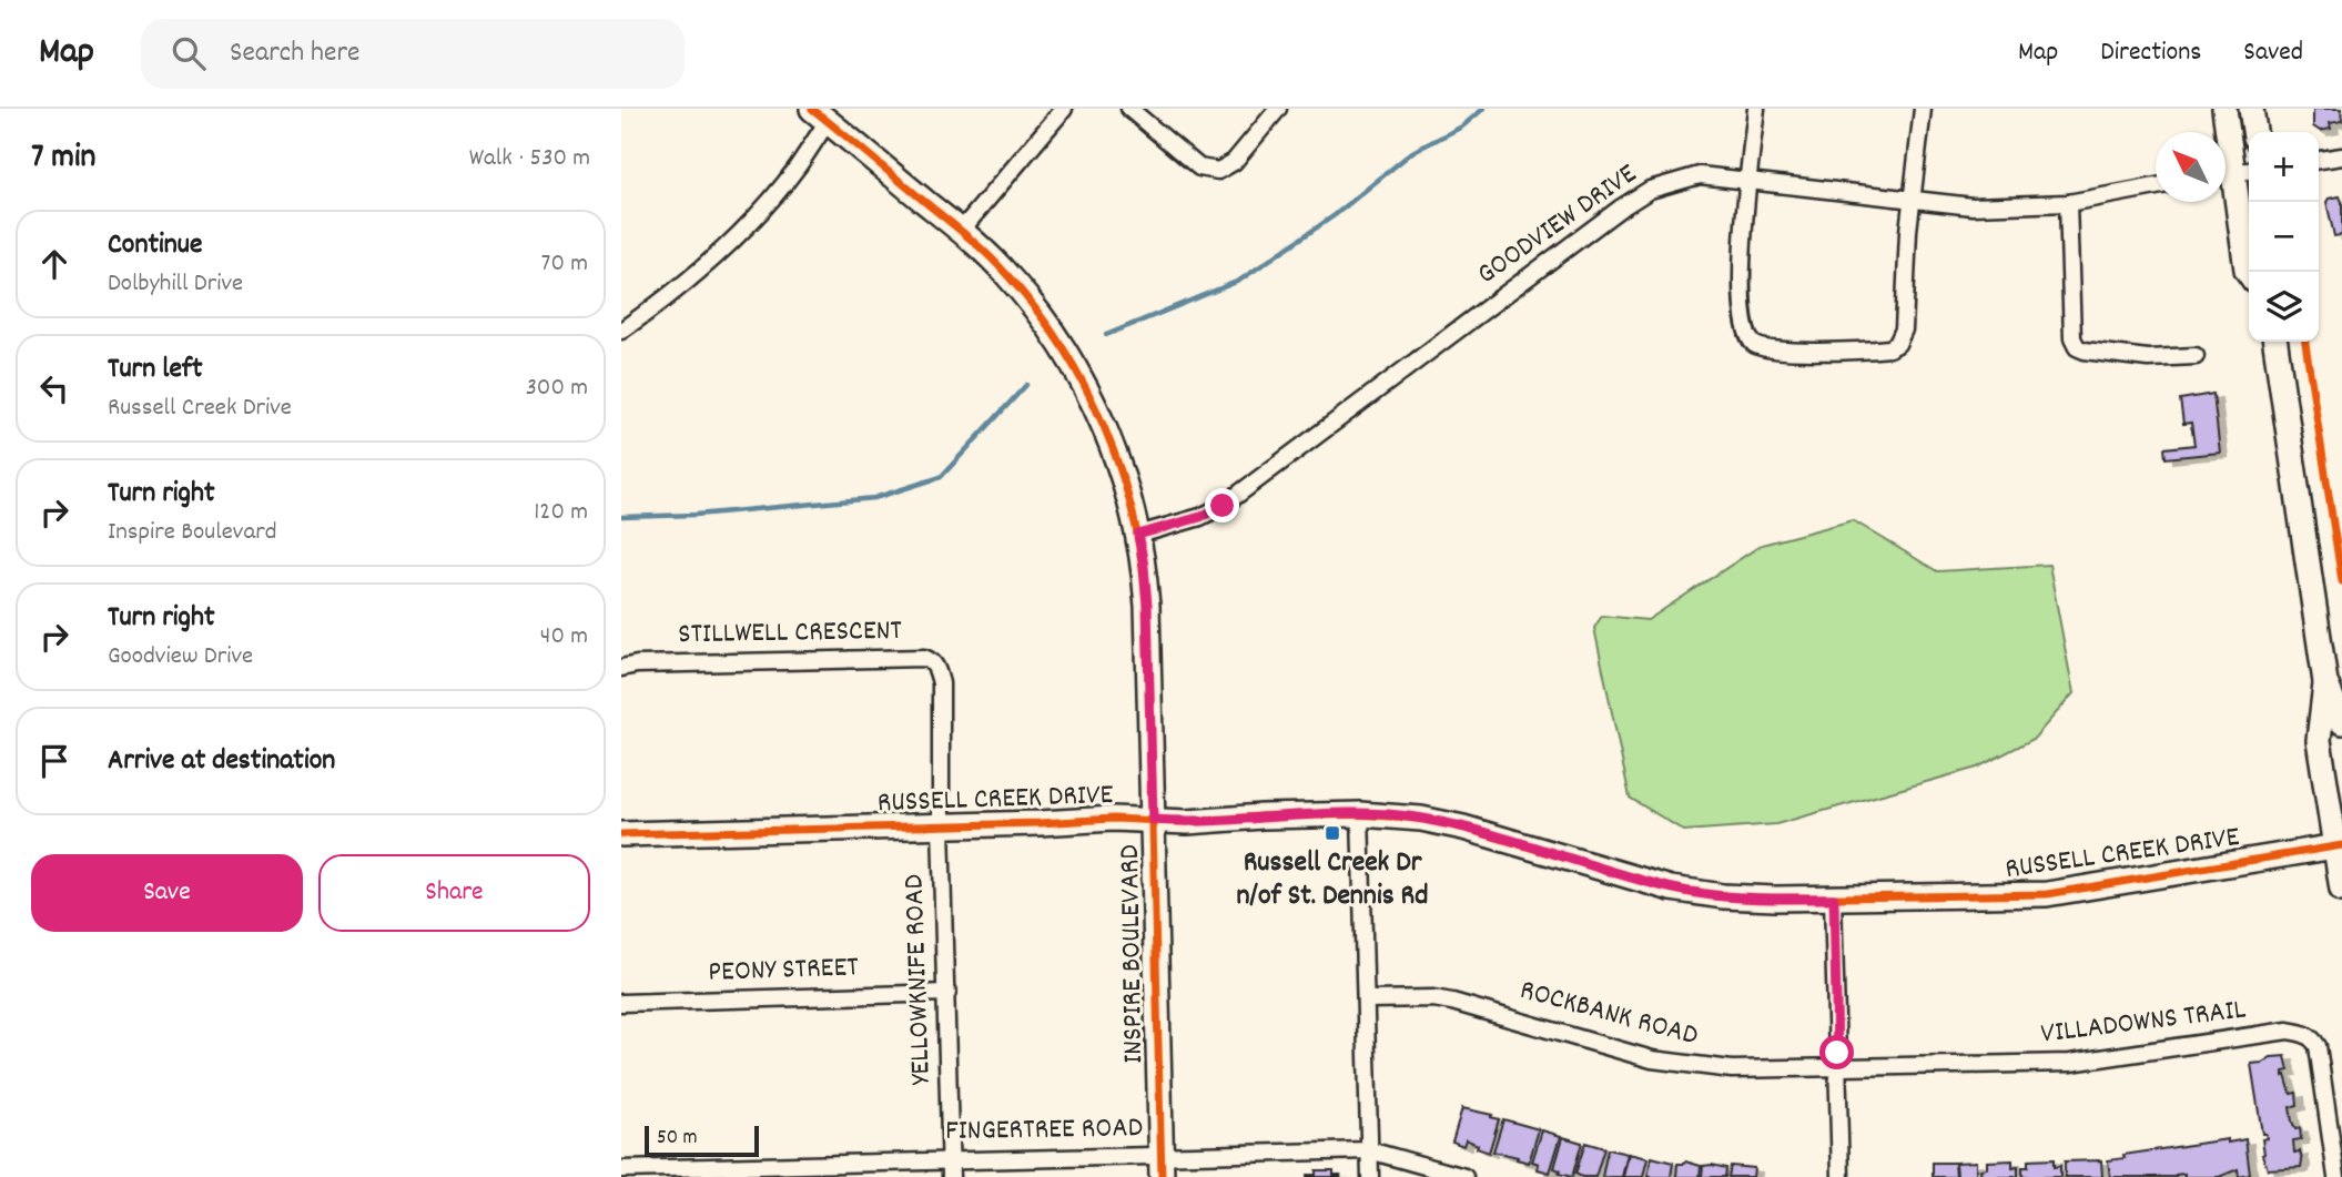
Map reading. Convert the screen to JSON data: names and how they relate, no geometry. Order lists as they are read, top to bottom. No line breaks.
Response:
{"streets":{"street":["GOODVIEW DRIVE","STILLWELL CRESCENT","RUSSELL CREEK DRIVE","INSPIRE BOULEVARD","PEONY STREET","YELLOWKNIFE ROAD","ROCKBANK ROAD","VILLADOWNS TRAIL","FINGERTREE ROAD"]},"crossings":[["GOODVIEW DRIVE","INSPIRE BOULEVARD"],["STILLWELL CRESCENT","RUSSELL CREEK DRIVE"],["STILLWELL CRESCENT","YELLOWKNIFE ROAD"],["RUSSELL CREEK DRIVE","INSPIRE BOULEVARD"],["RUSSELL CREEK DRIVE","YELLOWKNIFE ROAD"],["INSPIRE BOULEVARD","FINGERTREE ROAD"],["PEONY STREET","YELLOWKNIFE ROAD"],["YELLOWKNIFE ROAD","FINGERTREE ROAD"],["ROCKBANK ROAD","VILLADOWNS TRAIL"]],"places":{"transit":["Russell Creek Dr n/of St. Dennis Rd"]},"scale_bar":"50 m","north":"top left","page":{"header":"Map","search":"Search here","nav":["Map","Directions","Saved"],"heading":["7 min","Walk · 530 m"],"map_buttons":["+","−"],"list":[["Continue","Dolbyhill Drive","70 m"],["Turn left","Russell Creek Drive","300 m"],["Turn right","Inspire Boulevard","120 m"],["Turn right","Goodview Drive","40 m"],"Arrive at destination"],"buttons":["Save","Share"],"scale":"50 m"}}
